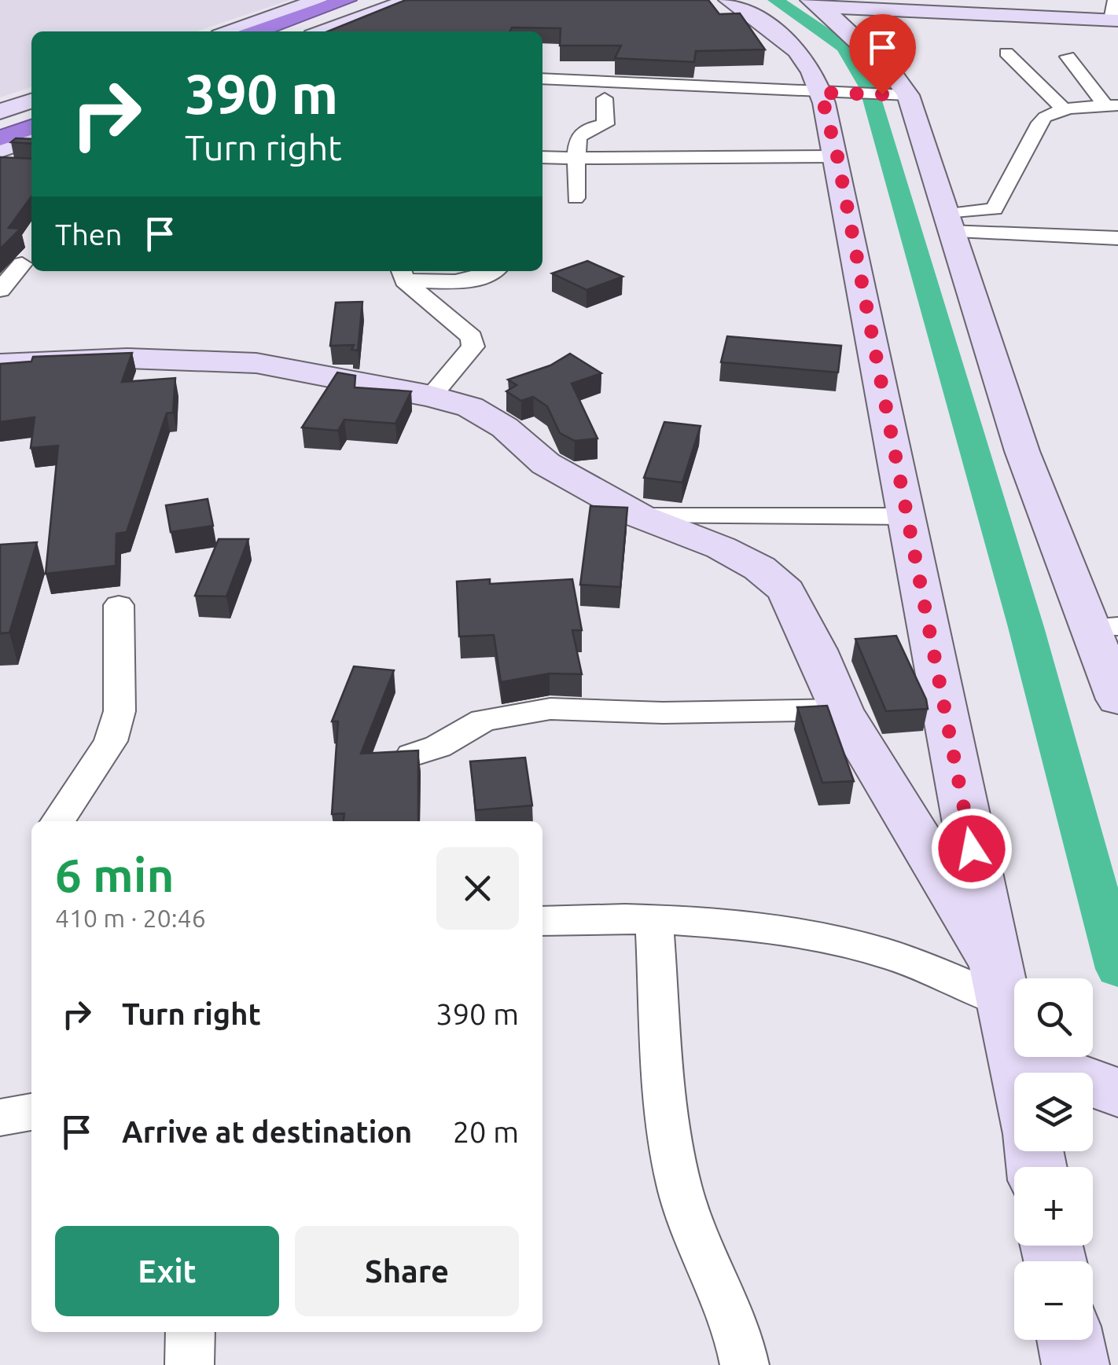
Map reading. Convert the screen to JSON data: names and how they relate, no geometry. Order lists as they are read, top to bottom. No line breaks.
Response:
{"page":{"turn":["390 m","Turn right"],"then":"Then","heading":["6 min","410 m · 20:46"],"list":[{"name":"Turn right","value":"390 m"},{"name":"Arrive at destination","value":"20 m"}],"map_buttons":["+","−"],"buttons":["Exit","Share"]}}
